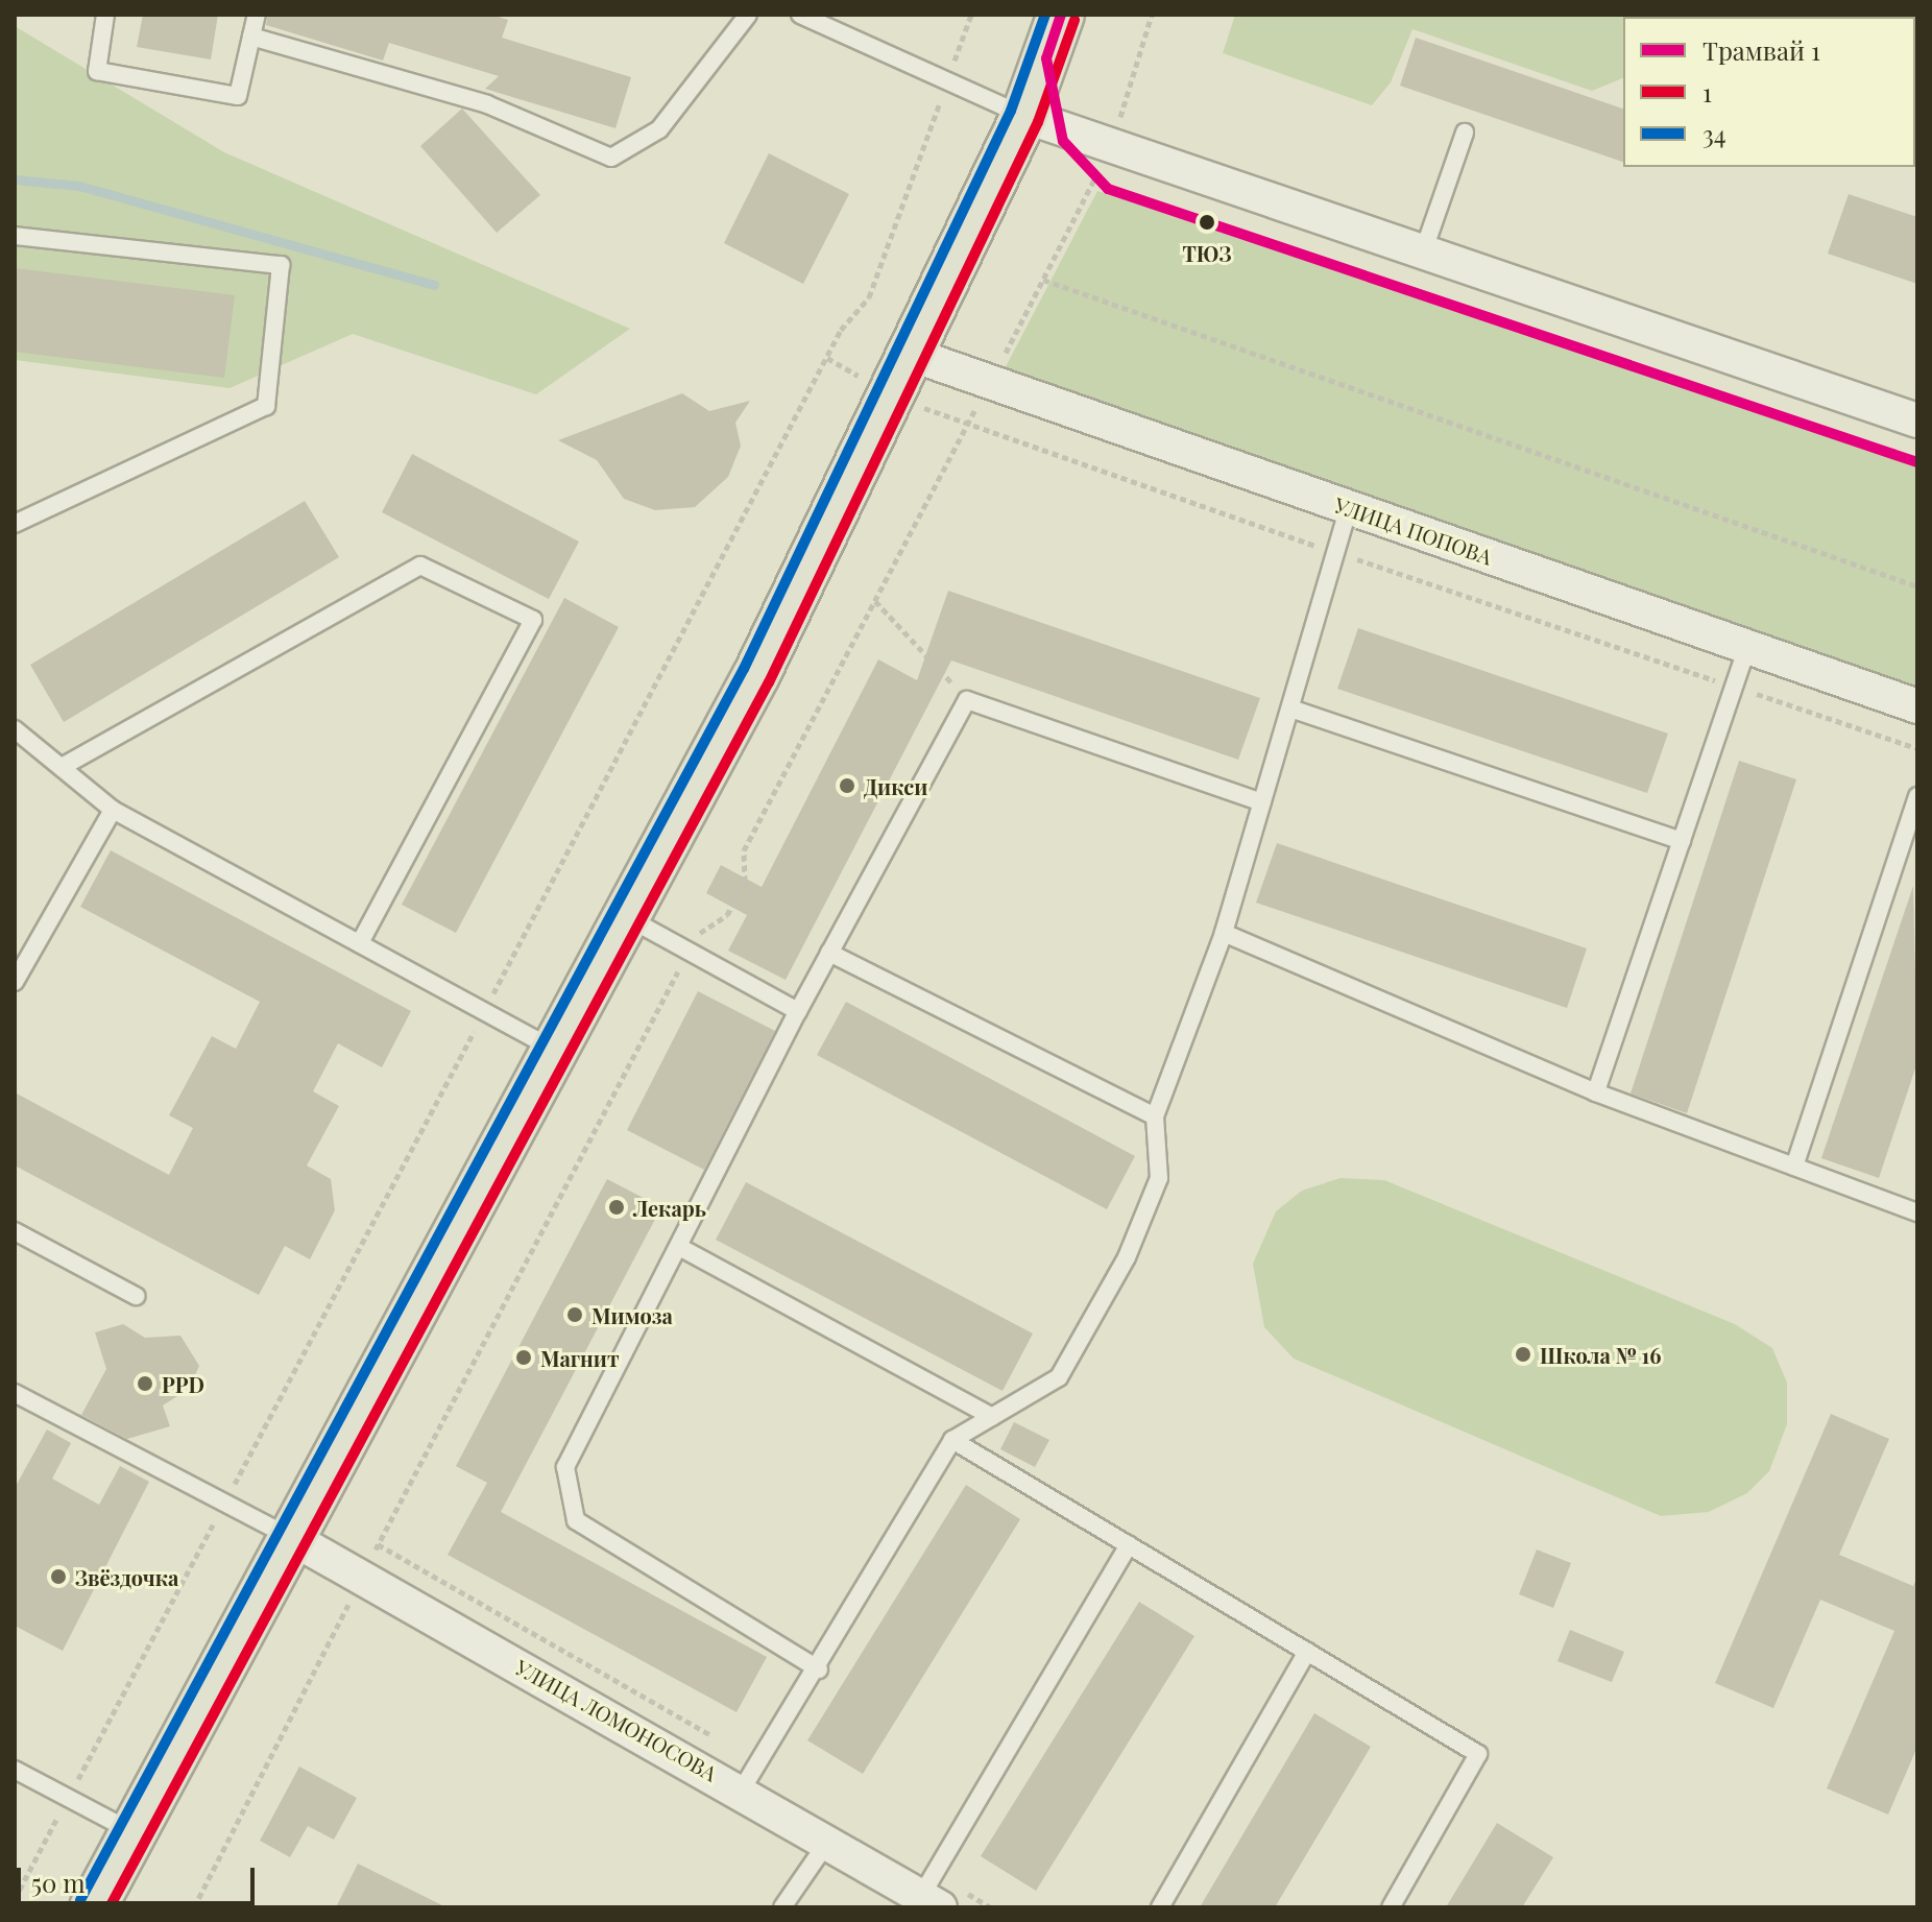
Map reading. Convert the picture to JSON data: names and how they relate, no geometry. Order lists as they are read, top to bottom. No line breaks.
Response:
{"streets":{"street":["УЛИЦА ПОПОВА","УЛИЦА ЛОМОНОСОВА"]},"places":["ТЮЗ","Дикси","Лекарь","Мимоза","Школа № 16","Магнит","PPD","Звёздочка"],"lines":["tram line 1","transit line 34","transit line 1"],"legend":["Трамвай 1","1","34"],"scale_bar":"50 m"}
